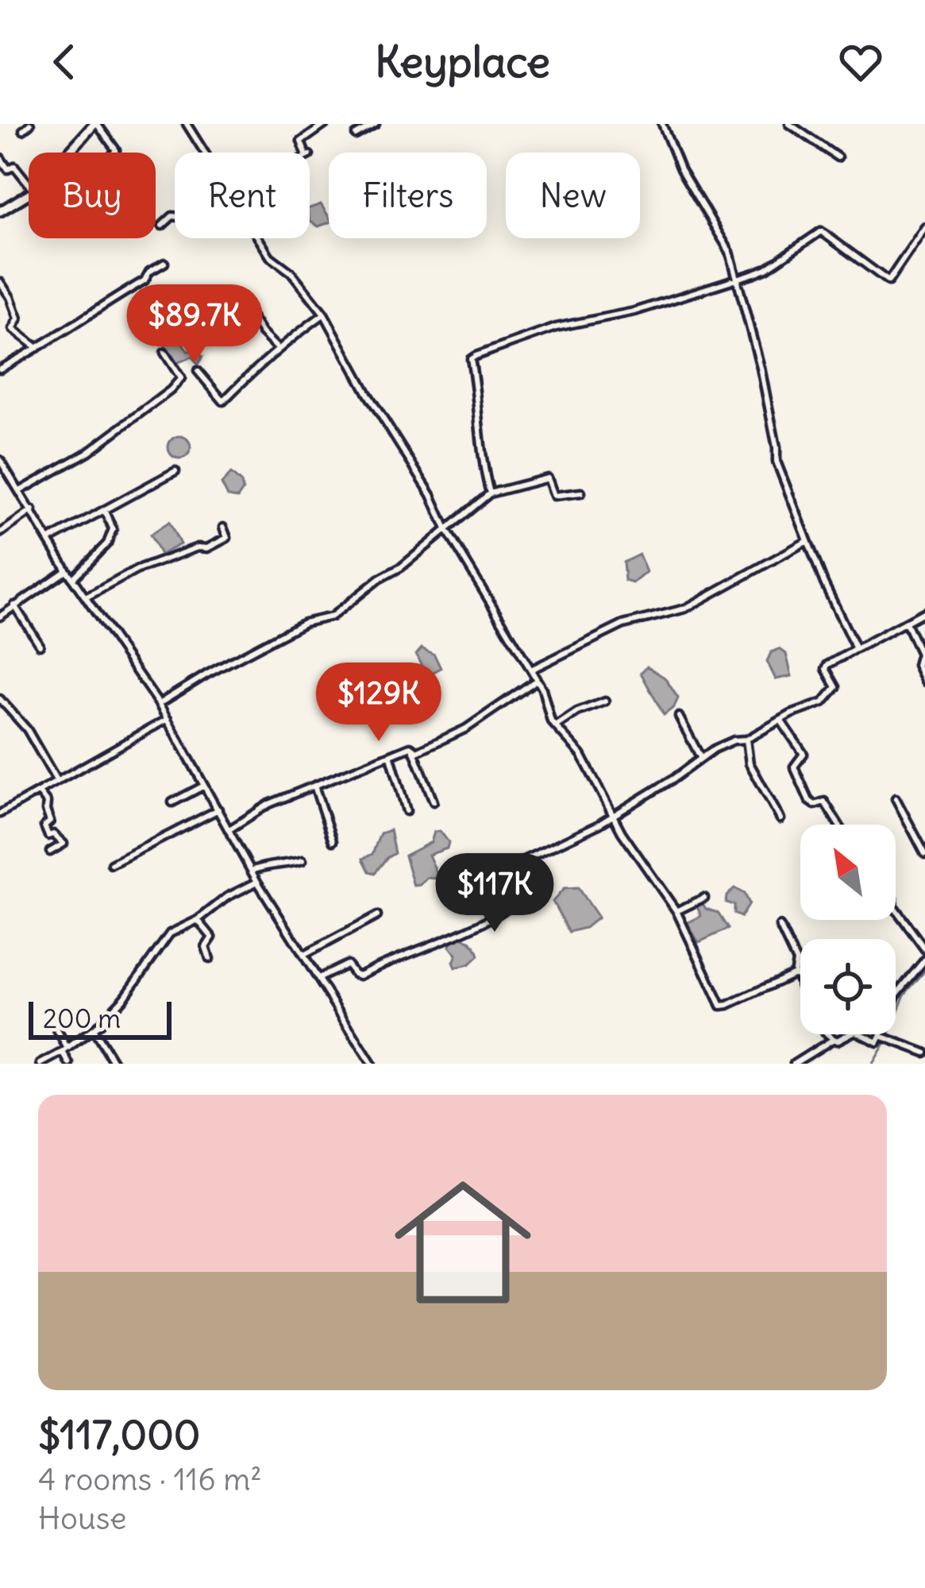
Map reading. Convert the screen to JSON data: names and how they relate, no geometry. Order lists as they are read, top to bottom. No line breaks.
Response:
{"scale_bar":"200 m","north":"top left","page":{"header":"Keyplace","chip":["Buy","Rent","Filters","New"],"price":["$89.7K","$129K","$117K"],"scale":"200 m","list":[{"name":"$117,000","note":"4 rooms · 116 m² · House"}]}}
